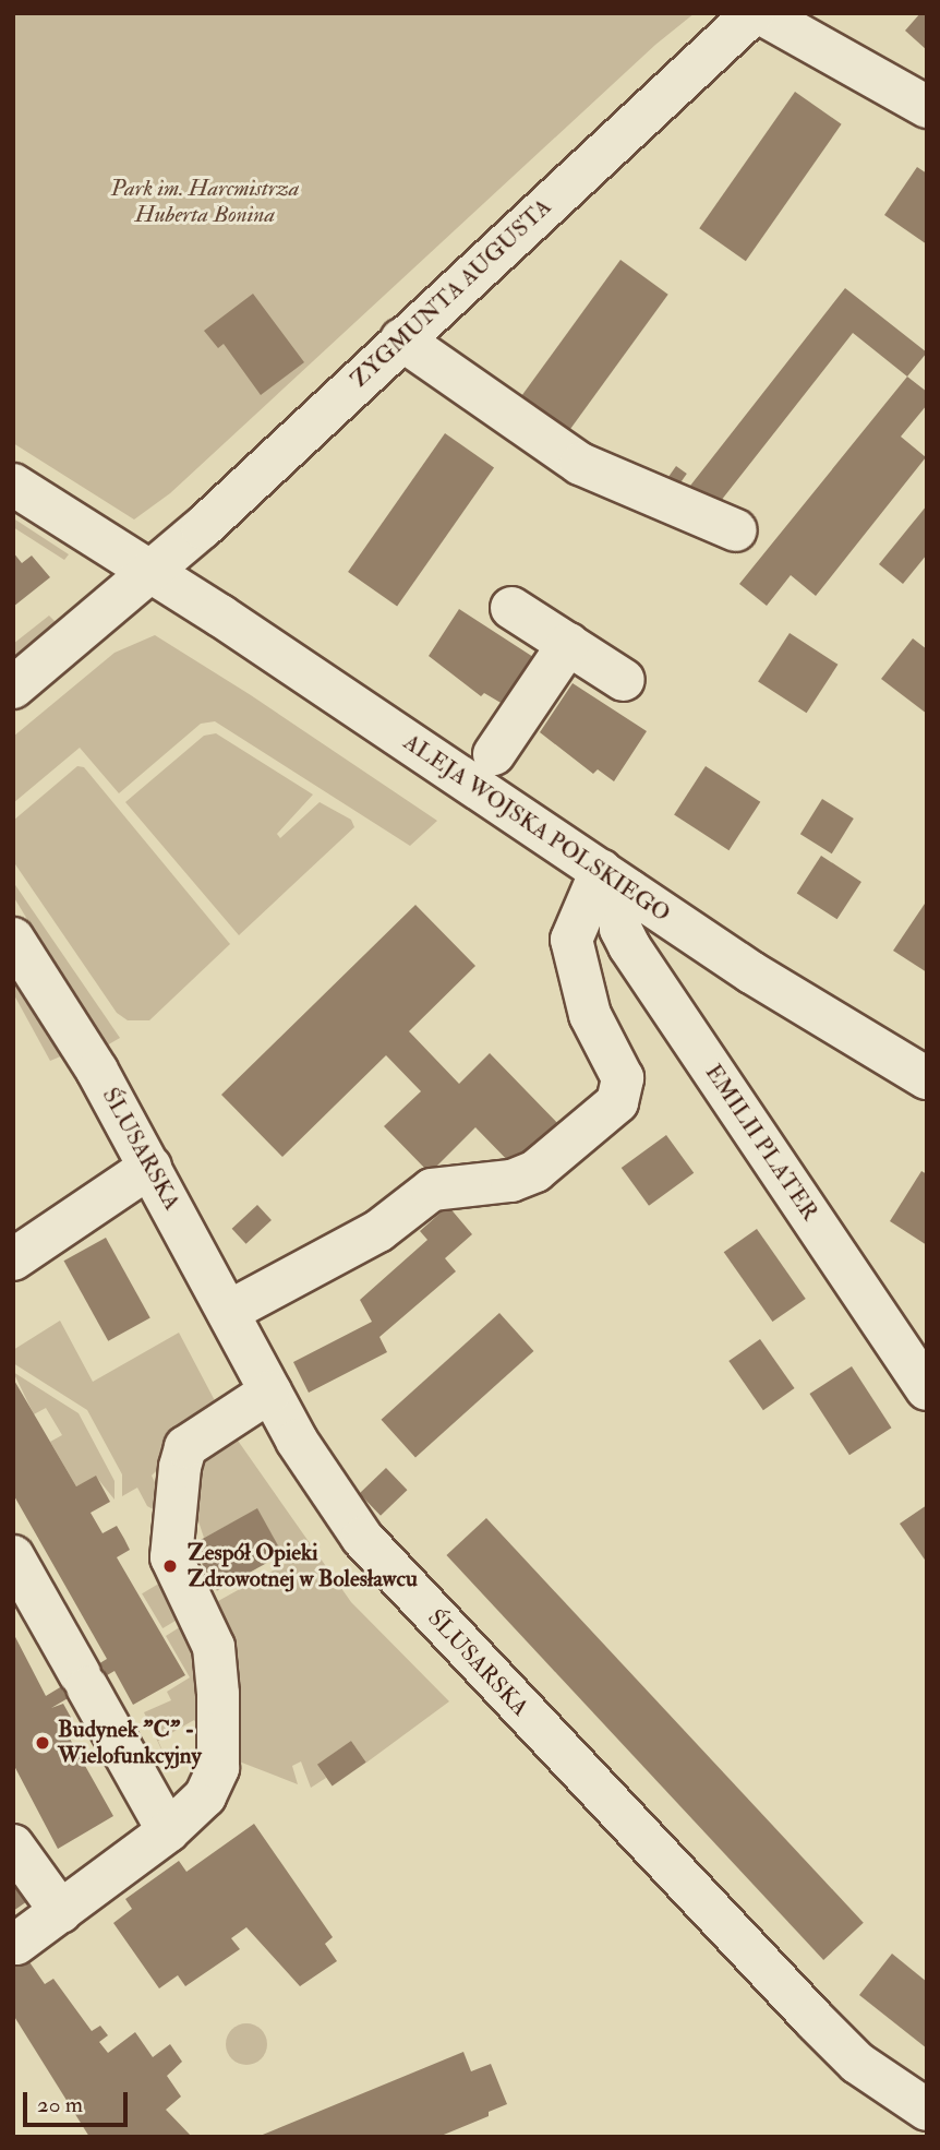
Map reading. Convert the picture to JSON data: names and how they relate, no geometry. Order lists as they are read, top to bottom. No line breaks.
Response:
{"streets":{"street":["ZYGMUNTA AUGUSTA","ALEJA WOJSKA POLSKIEGO","EMILII PLATER","ŚLUSARSKA"]},"crossings":[["ZYGMUNTA AUGUSTA","ALEJA WOJSKA POLSKIEGO"],["ALEJA WOJSKA POLSKIEGO","EMILII PLATER"]],"parks":["Park im. Harcmistrza Huberta Bonina"],"places":["Zespół Opieki Zdrowotnej w Bolesławcu","Budynek \"C\" - Wielofunkcyjny"],"scale_bar":"20 m"}
